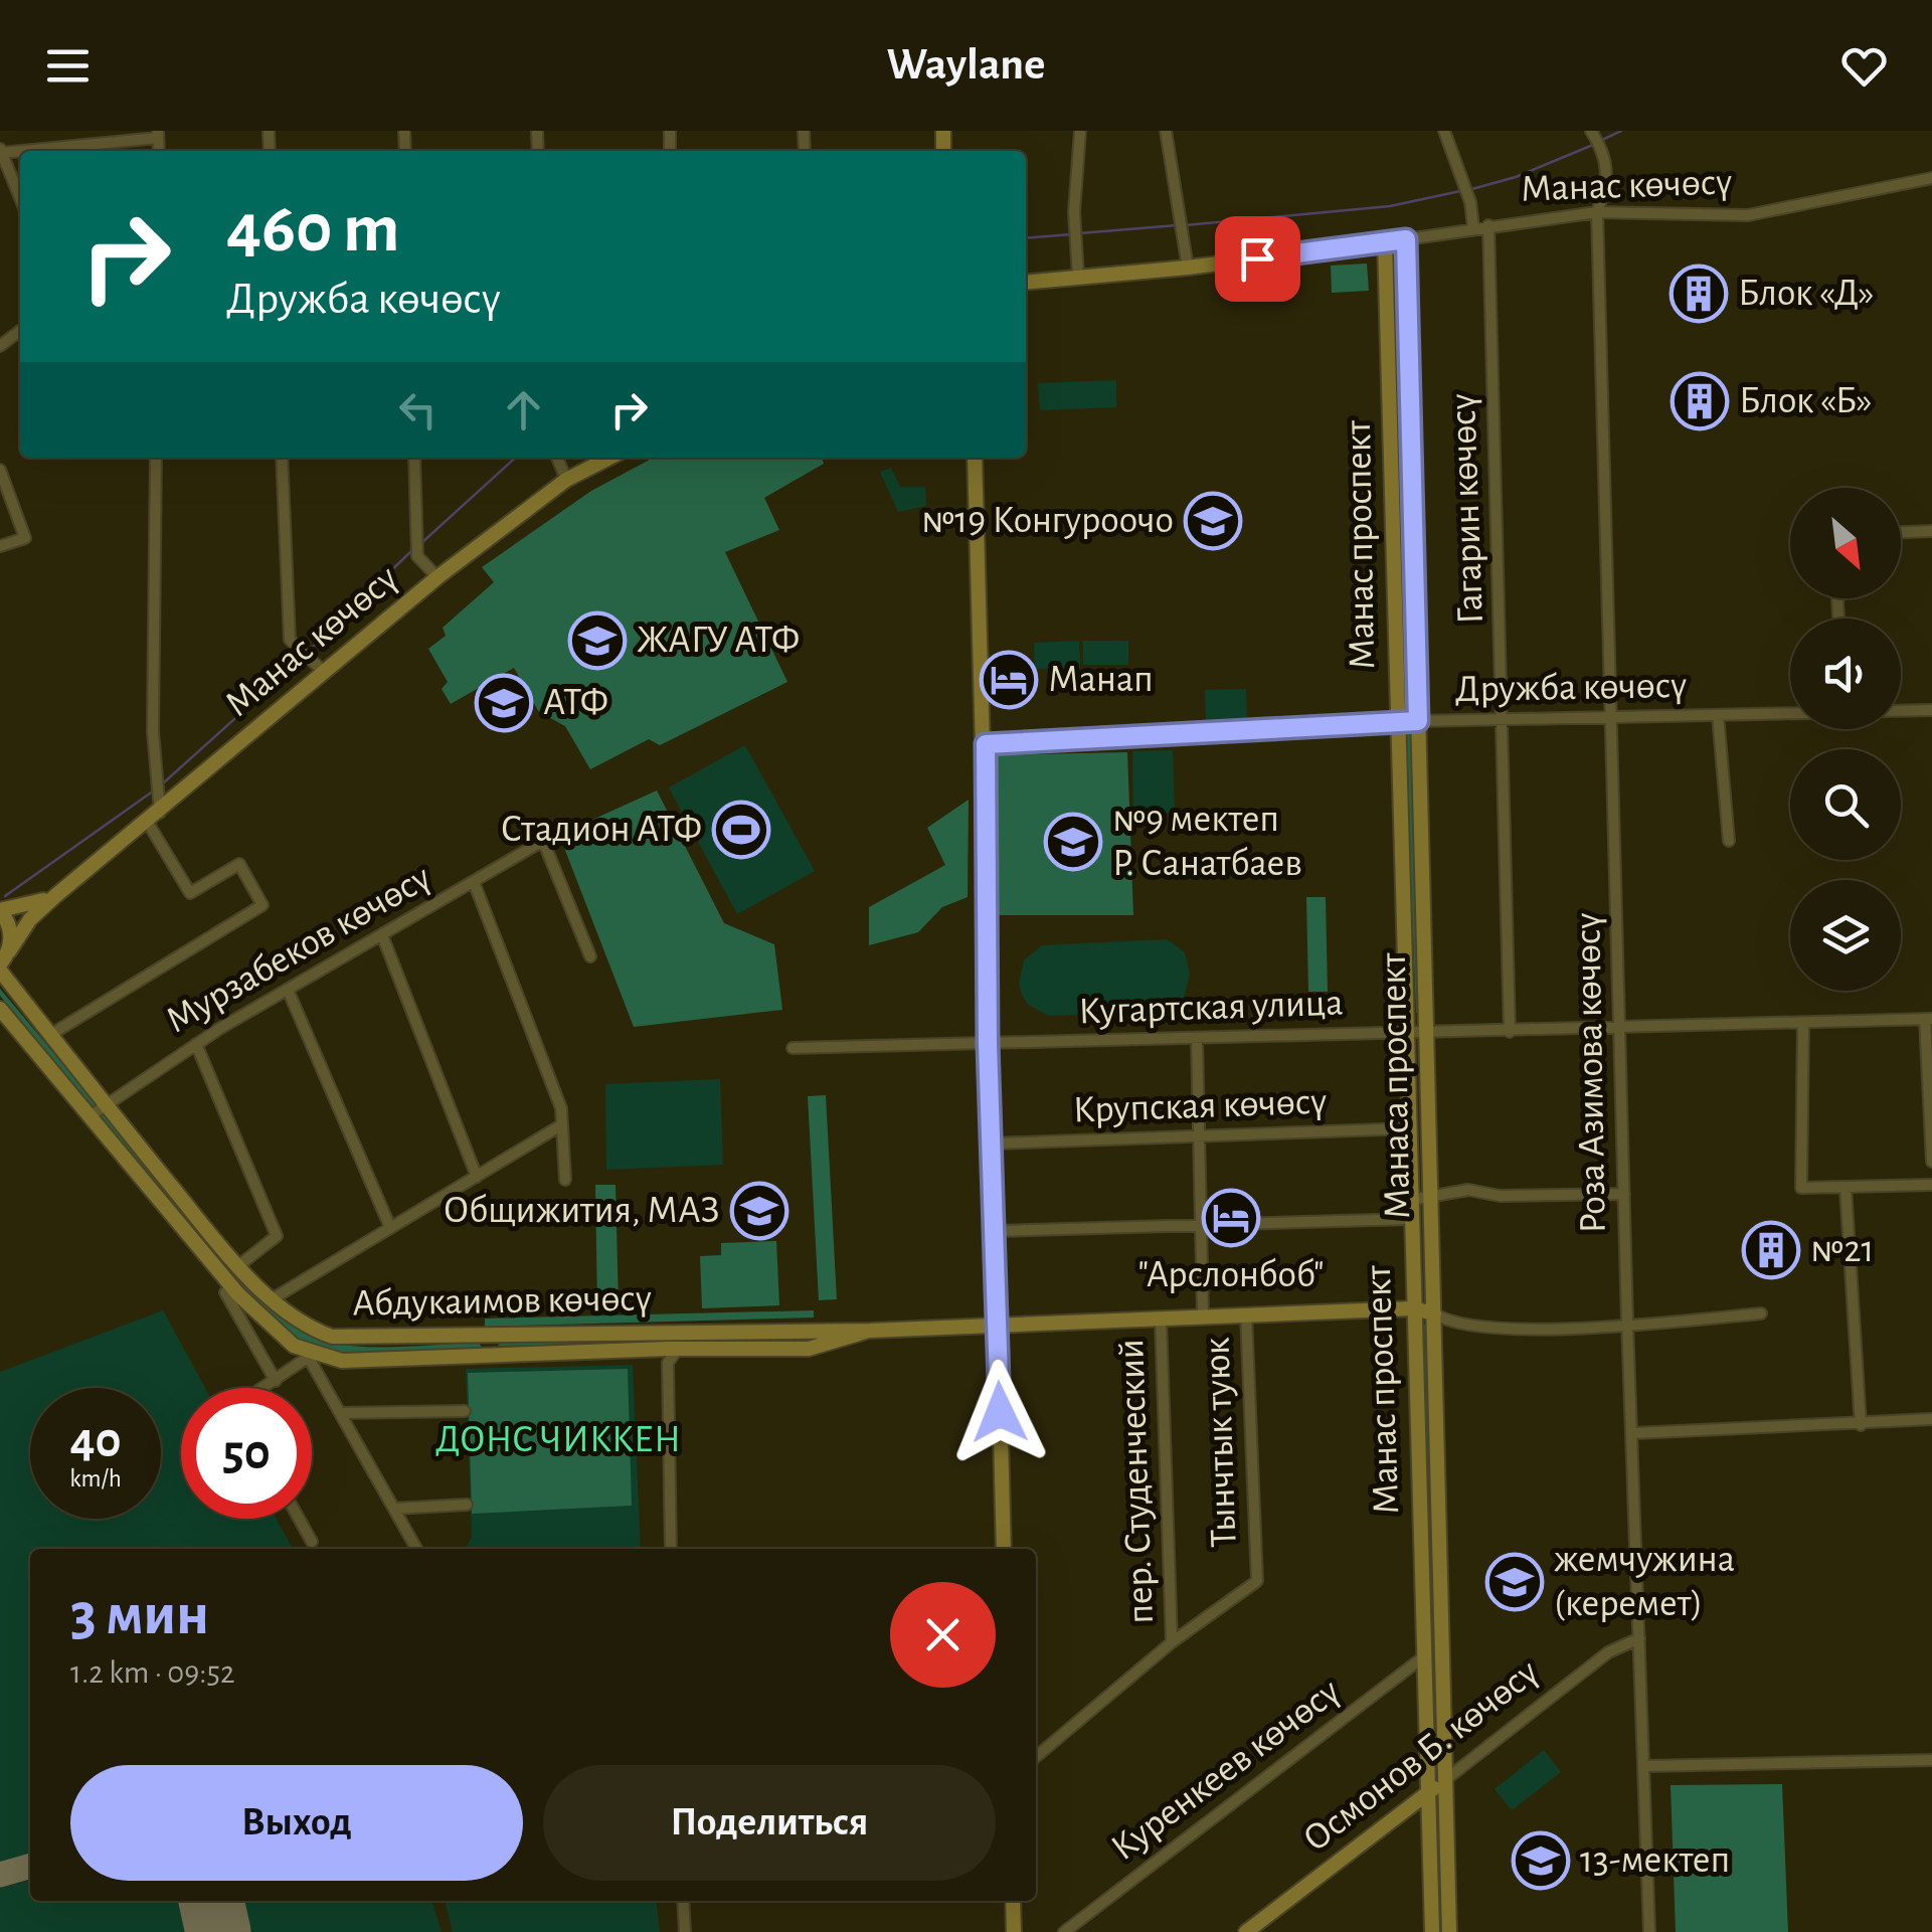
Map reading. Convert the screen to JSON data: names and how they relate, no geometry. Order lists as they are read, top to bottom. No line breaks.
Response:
{"streets":{"main road":["Манас көчөсү","Манас проспект","Манаса проспект","Абдукаимов көчөсү","Осмонов Б. көчөсү"],"street":["Гагарин көчөсү","Дружба көчөсү","Мурзабеков көчөсү","Кугартская улица","Роза Азимова көчөсү","Крупская көчөсү","Тынчтык туюк","пер. Студенческий","Куренкеев көчөсү"]},"crossings":[["Манас көчөсү","Гагарин көчөсү"],["Манас көчөсү","Манас проспект"],["Манас көчөсү","Роза Азимова көчөсү"],["Манас көчөсү","Манаса проспект"],["Гагарин көчөсү","Дружба көчөсү"],["Гагарин көчөсү","Кугартская улица"],["Манас проспект","Дружба көчөсү"],["Манас проспект","Кугартская улица"],["Манас проспект","Крупская көчөсү"],["Манас проспект","Абдукаимов көчөсү"],["Манас проспект","Осмонов Б. көчөсү"],["Манас проспект","Куренкеев көчөсү"],["Дружба көчөсү","Роза Азимова көчөсү"],["Дружба көчөсү","Манаса проспект"],["Мурзабеков көчөсү","Абдукаимов көчөсү"],["Кугартская улица","Роза Азимова көчөсү"],["Кугартская улица","Манаса проспект"],["Роза Азимова көчөсү","Осмонов Б. көчөсү"],["Манаса проспект","Абдукаимов көчөсү"],["Манаса проспект","Осмонов Б. көчөсү"],["Абдукаимов көчөсү","Тынчтык туюк"],["Абдукаимов көчөсү","пер. Студенческий"],["Тынчтык туюк","пер. Студенческий"]],"parks":["ДОНС ЧИККЕН"],"places":{"building":["Блок «Д»","Блок «Б»","№21"],"school or university":["№19 Конгуроочо","ЖАГУ АТФ","АТФ","№9 мектеп Р. Санатбаев","Общижития, МАЗ","жемчужина (керемет)","13-мектеп"],"hotel":["Манап","\"Арслонбоб\""],"sports":["Стадион АТФ"]},"north":"bottom right","page":{"header":"Waylane","turn":["460 m","Дружба көчөсү"],"speed":"40 km/h","limit":"50","heading":["3 мин","1.2 km · 09:52"],"buttons":["Выход","Поделиться"]}}
